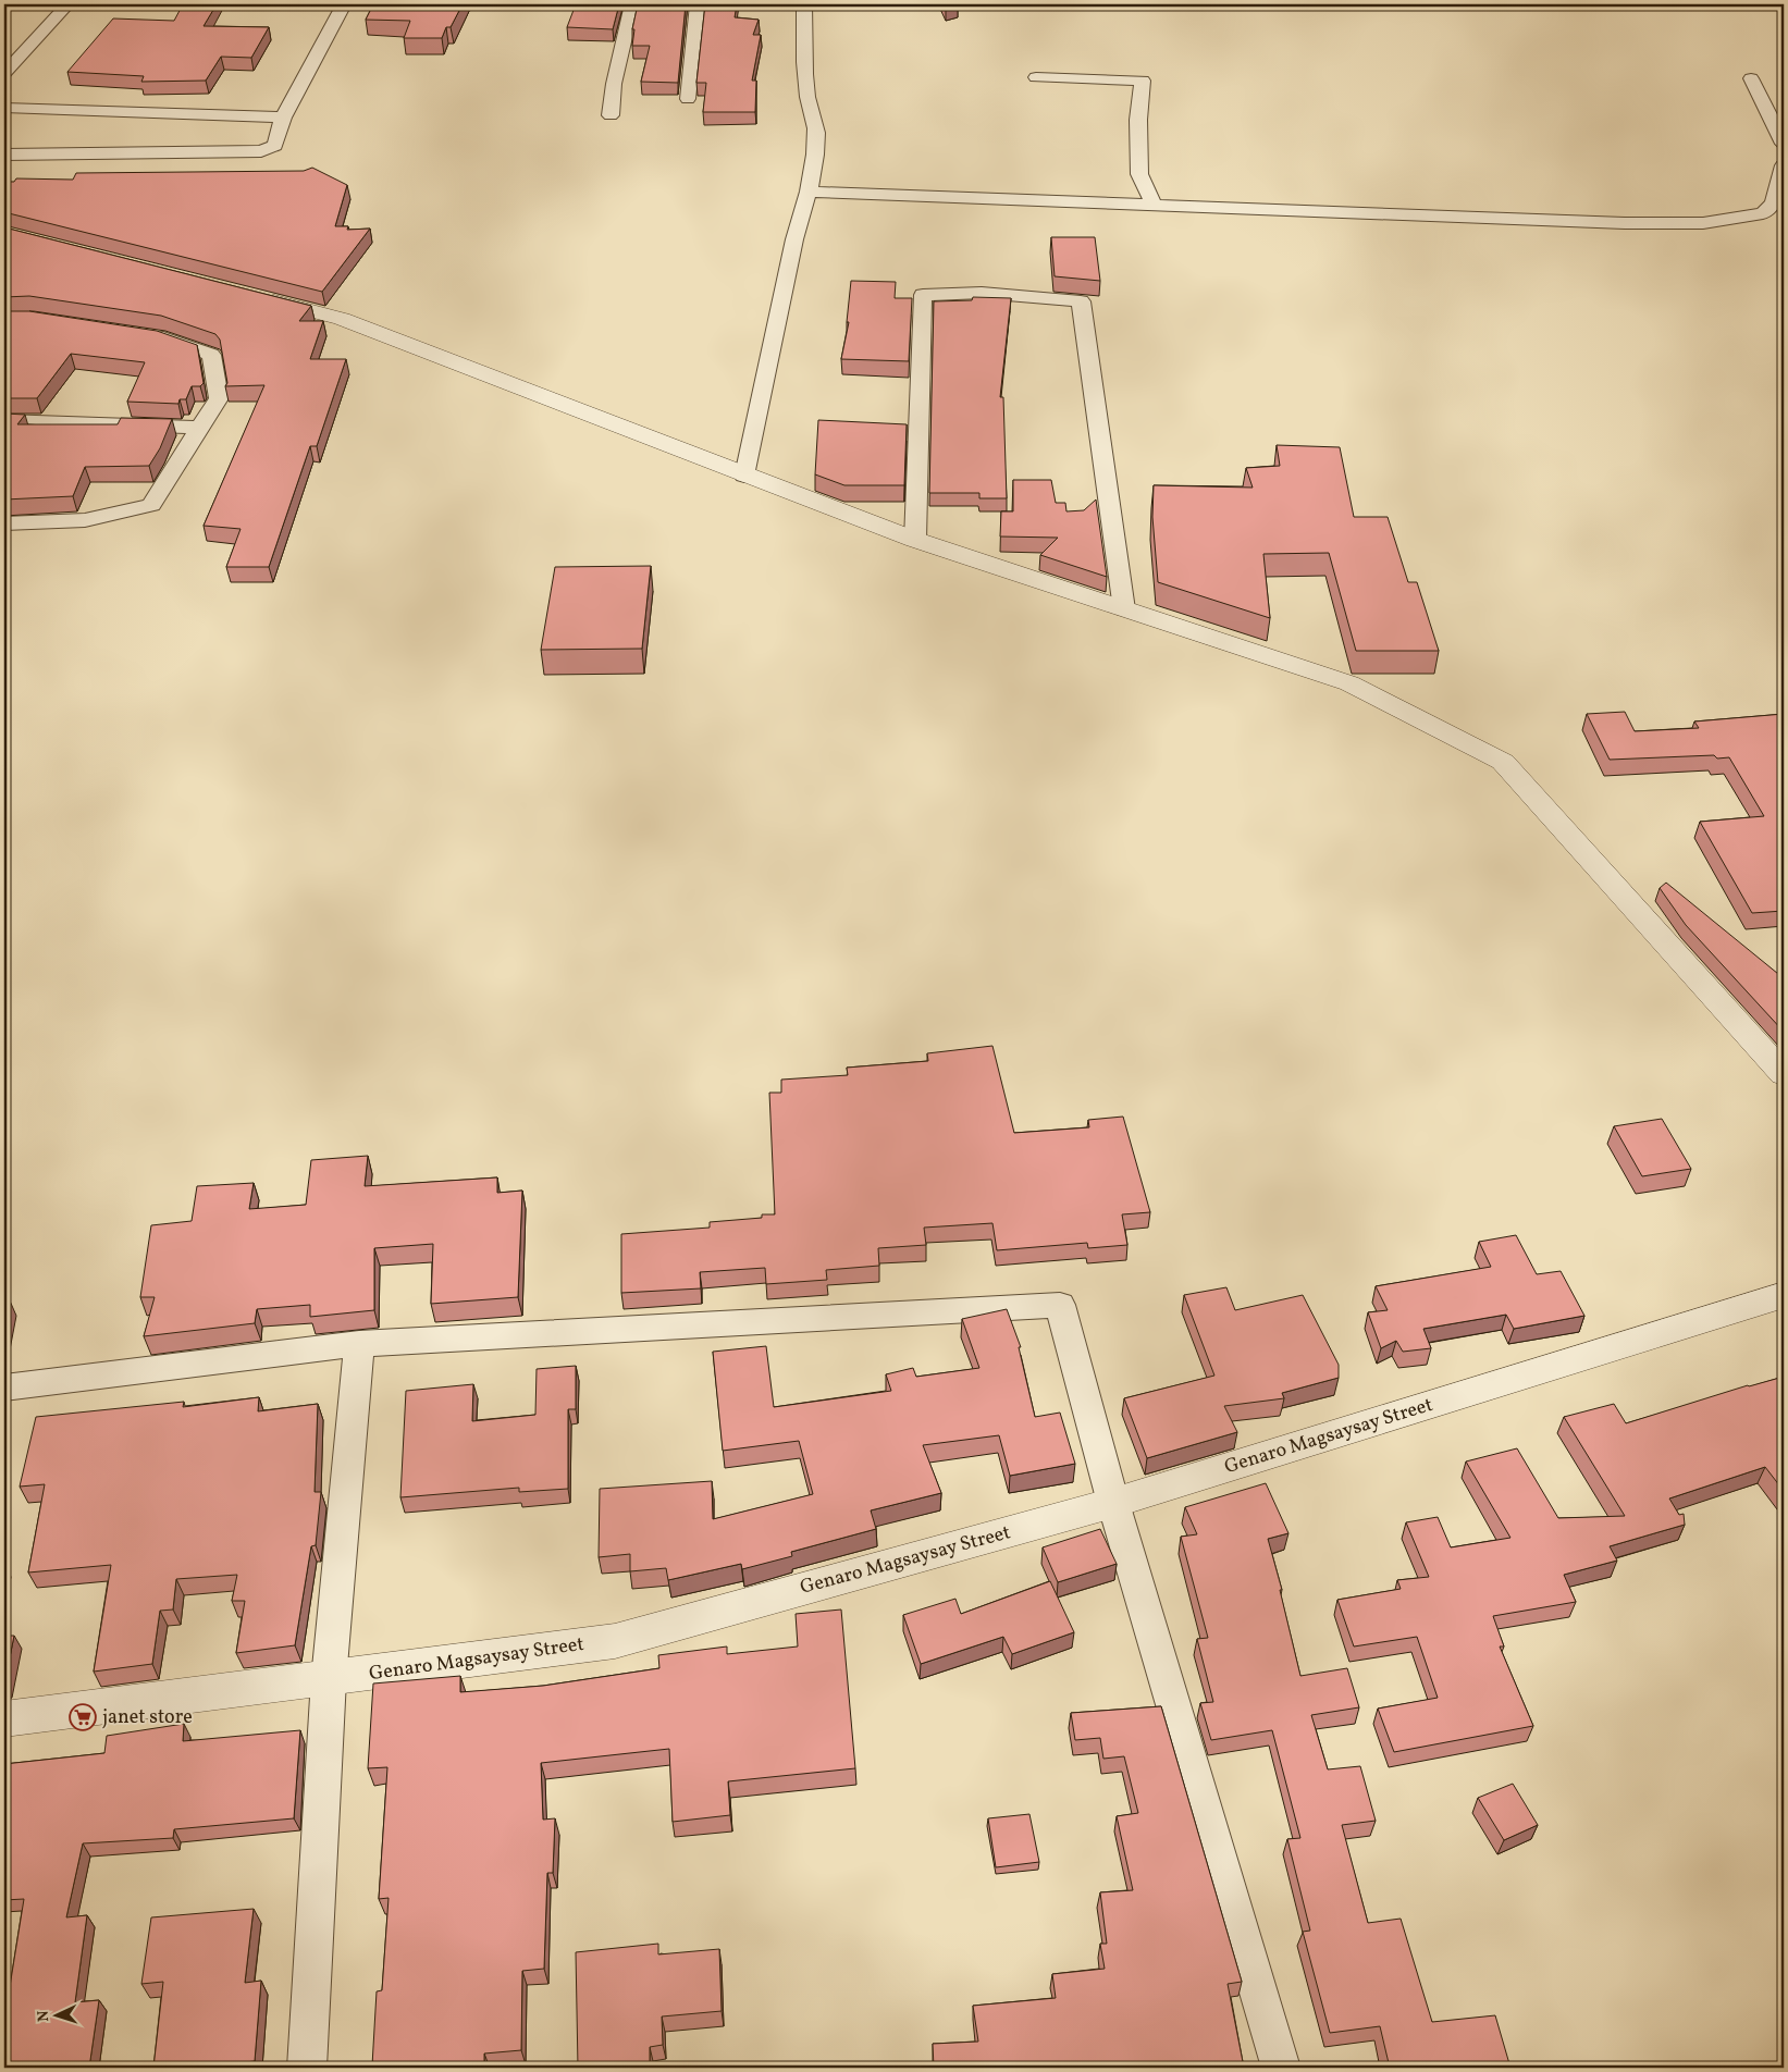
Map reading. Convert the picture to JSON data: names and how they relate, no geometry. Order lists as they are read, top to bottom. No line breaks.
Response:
{"streets":{"street":["Genaro Magsaysay Street"]},"places":{"supermarket":["janet store"]},"north":"left"}
